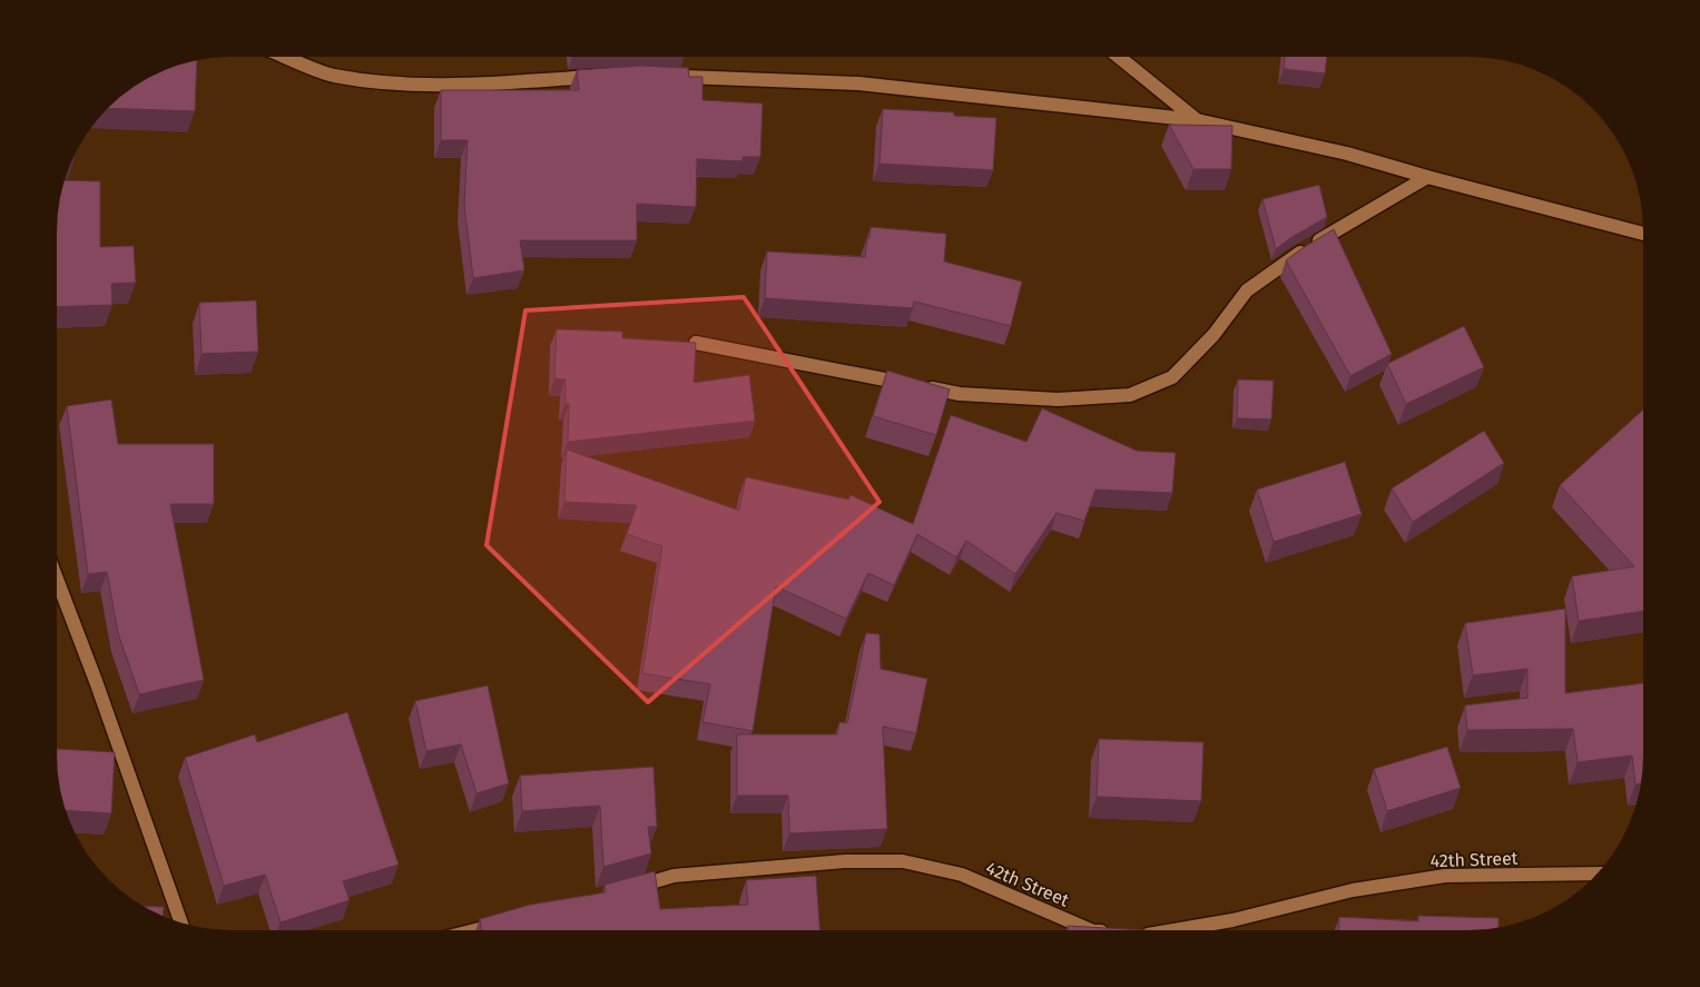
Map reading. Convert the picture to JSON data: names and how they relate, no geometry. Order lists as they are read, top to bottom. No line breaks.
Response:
{"streets":{"street":["42th Street"]}}
